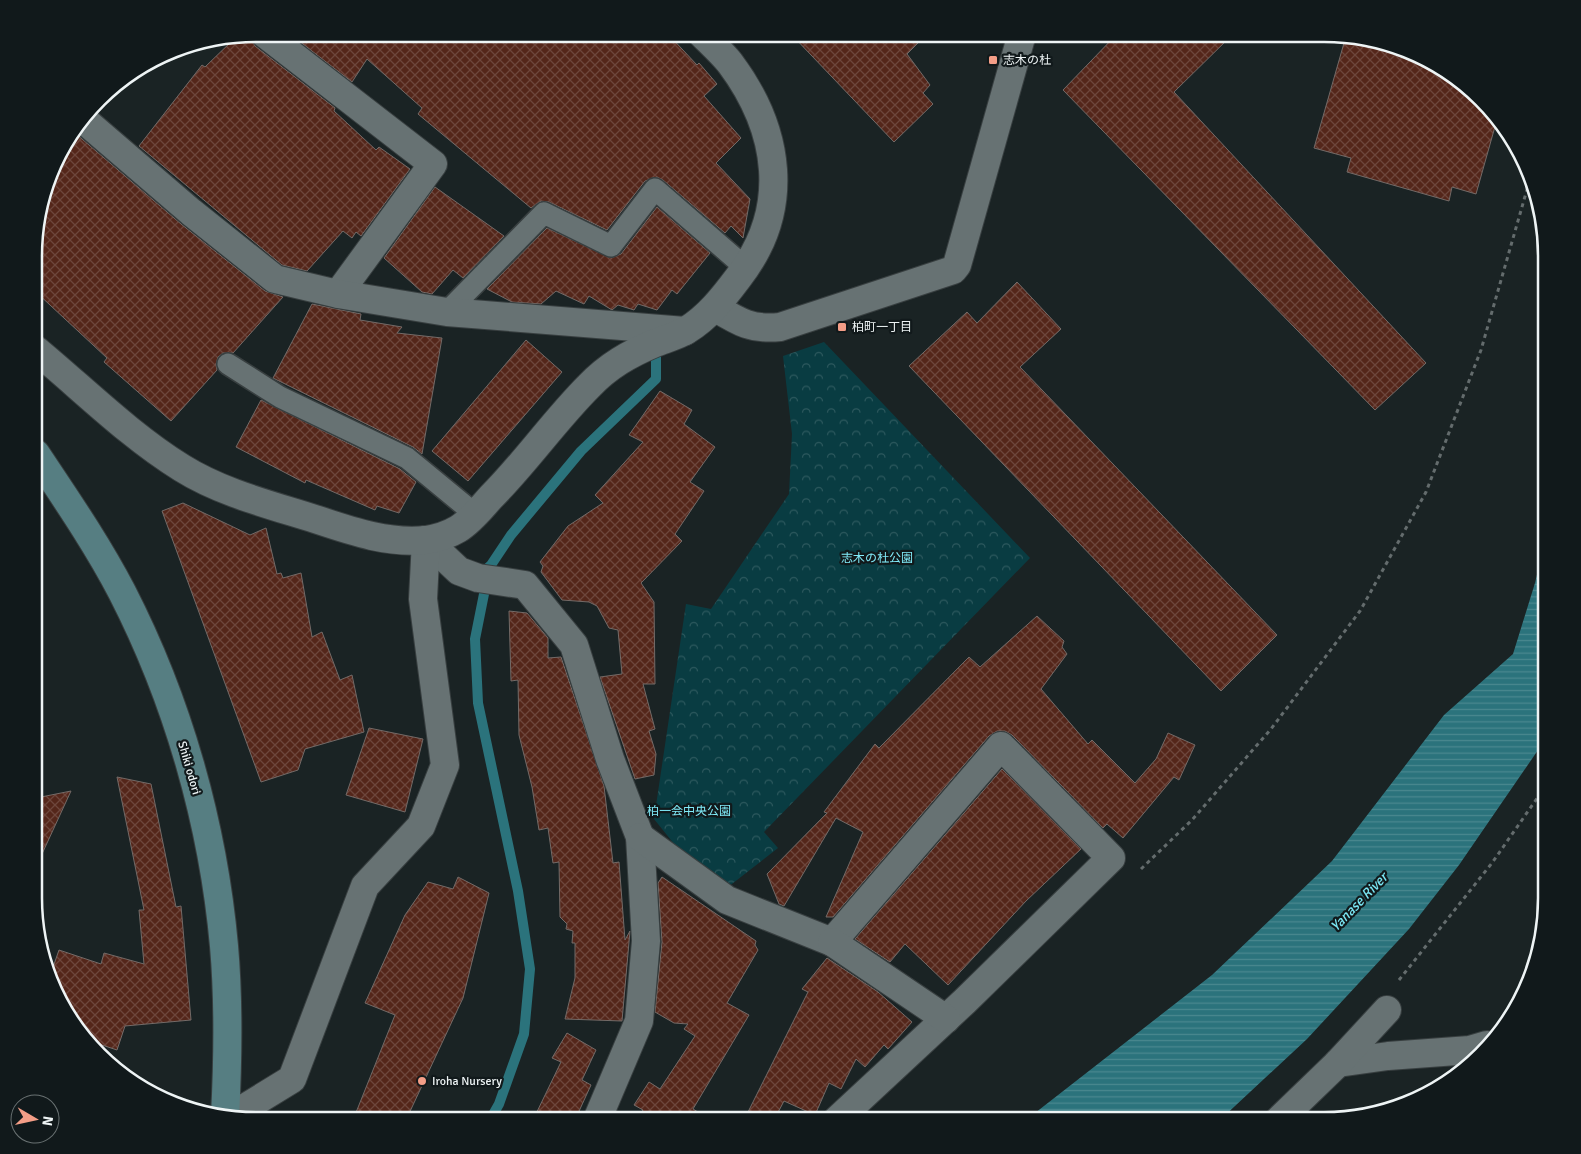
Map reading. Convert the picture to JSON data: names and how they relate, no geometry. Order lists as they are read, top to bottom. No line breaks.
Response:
{"streets":{"main road":["Shiki odori"]},"water":["Yanase River"],"parks":["志木の杜公園","柏一会中央公園"],"places":{"transit":["志木の杜","柏町一丁目"],"other":["Iroha Nursery"]},"north":"right"}
